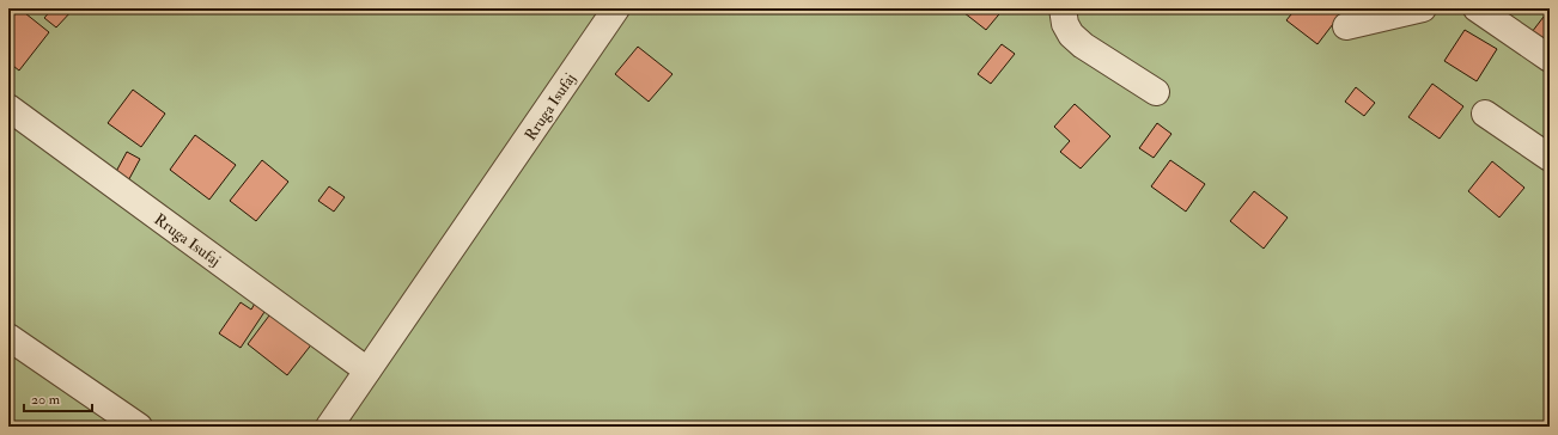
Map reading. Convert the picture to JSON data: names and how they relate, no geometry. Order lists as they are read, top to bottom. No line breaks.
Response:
{"streets":{"street":["Rruga Isufaj"]},"scale_bar":"20 m"}
